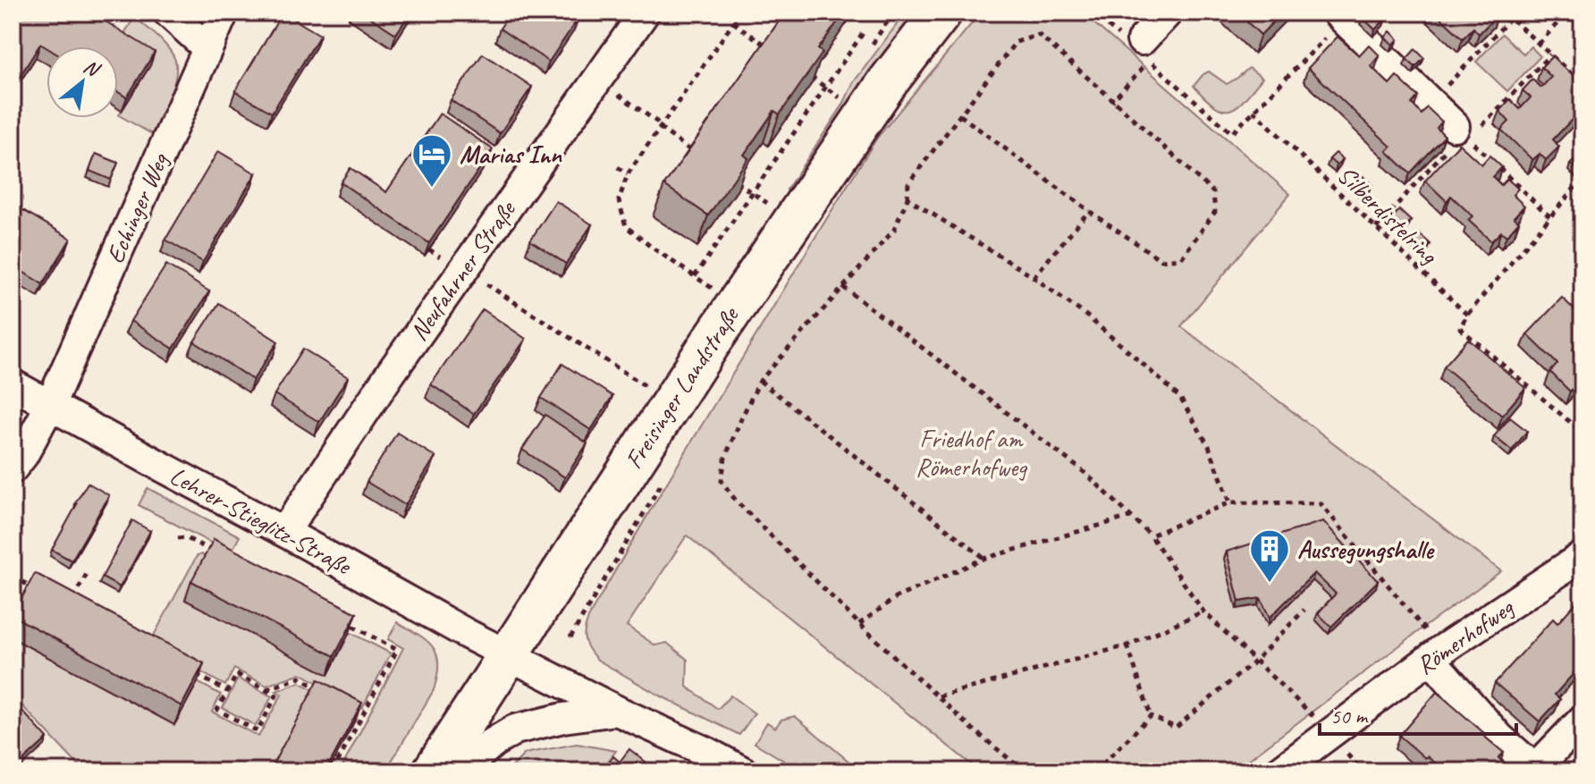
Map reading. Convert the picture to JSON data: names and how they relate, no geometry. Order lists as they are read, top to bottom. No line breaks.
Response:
{"streets":{"street":["Echinger Weg","Neufahrner Straße","Freisinger Landstraße","Lehrer-Stieglitz-Straße","Römerhofweg"],"path":["Silberdistelring"]},"crossings":[["Echinger Weg","Lehrer-Stieglitz-Straße"],["Neufahrner Straße","Lehrer-Stieglitz-Straße"],["Freisinger Landstraße","Lehrer-Stieglitz-Straße"]],"parks":["Friedhof am Römerhofweg"],"places":{"hotel":["Marias Inn"],"building":["Aussegungshalle"]},"scale_bar":"50 m","north":"top right"}
